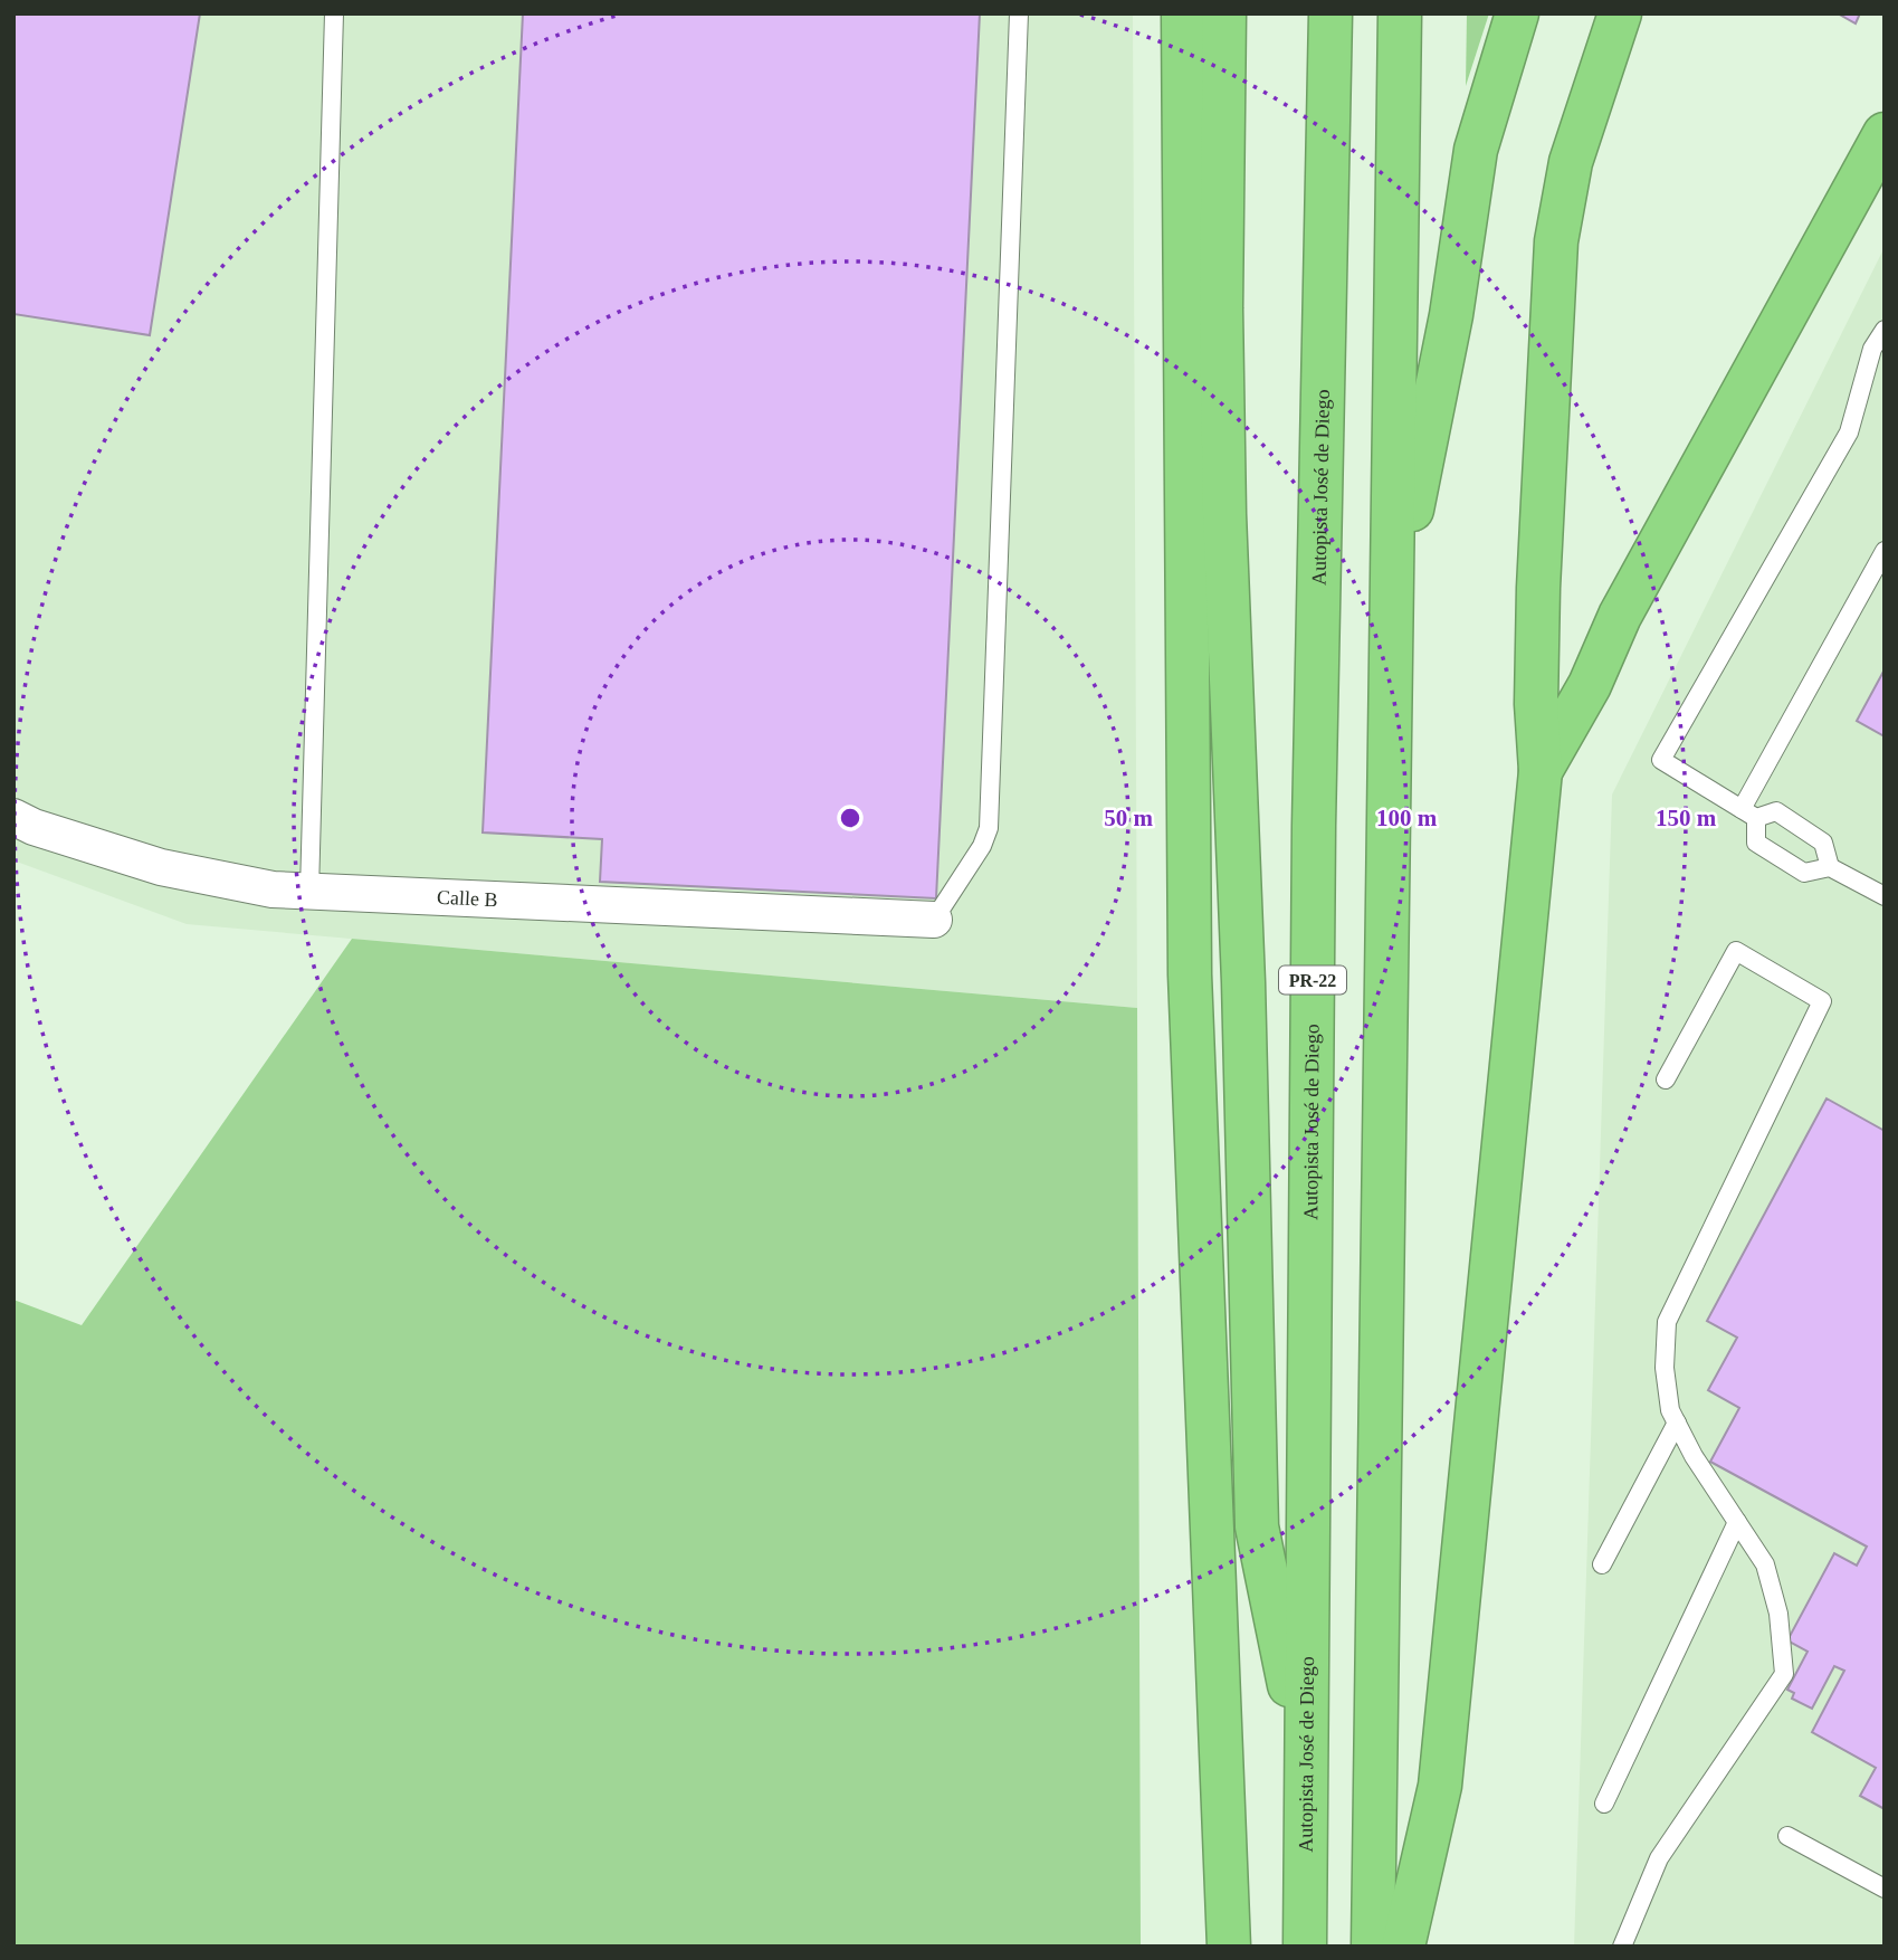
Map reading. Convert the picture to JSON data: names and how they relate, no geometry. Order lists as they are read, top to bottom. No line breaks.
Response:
{"streets":{"highway":["Autopista José de Diego","PR-22"],"street":["Calle B"]},"rings":["50 m","100 m","150 m"]}
